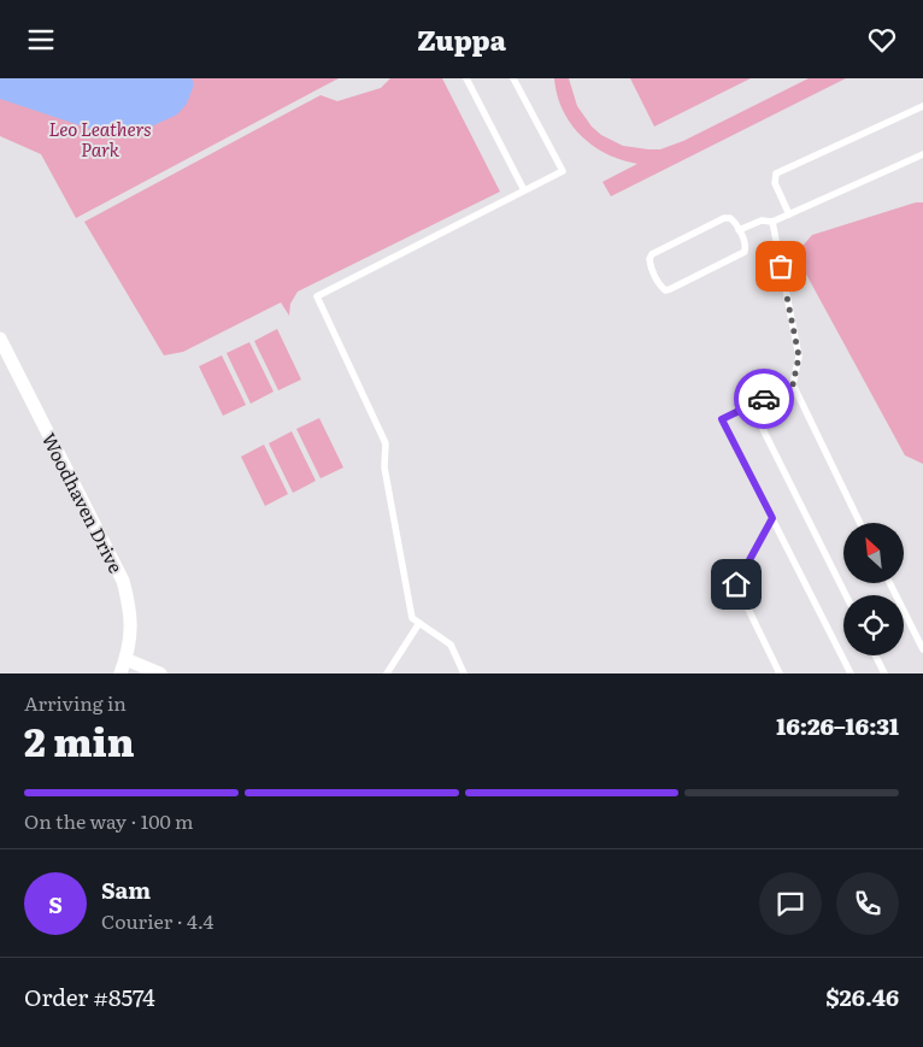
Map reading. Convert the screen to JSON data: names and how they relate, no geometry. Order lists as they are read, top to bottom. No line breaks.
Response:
{"streets":{"street":["Woodhaven Drive"]},"parks":["Leo Leathers Park"],"north":"top left","page":{"header":"Zuppa","heading":["2 min","Arriving in","16:26–16:31"],"panel":["Sam","Courier · 4.4","Order #8574","$26.46"],"bar":"On the way · 100 m","round":"S"}}
